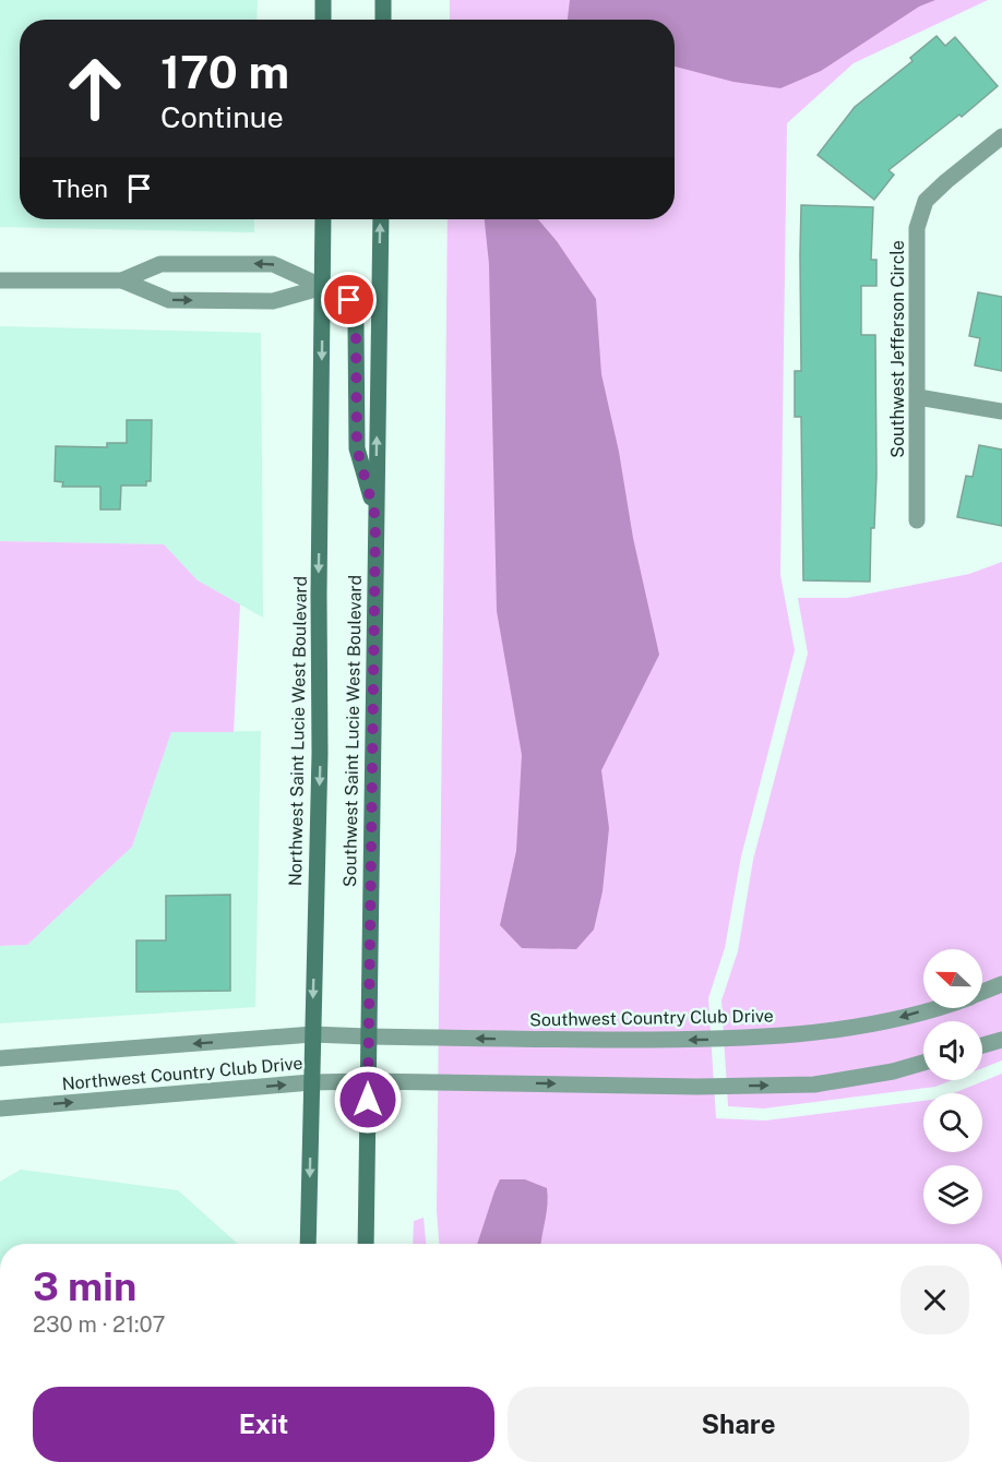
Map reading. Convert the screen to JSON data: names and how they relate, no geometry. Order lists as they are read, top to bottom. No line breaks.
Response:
{"streets":{"main road":["Northwest Saint Lucie West Boulevard","Southwest Saint Lucie West Boulevard"],"street":["Southwest Jefferson Circle","Southwest Country Club Drive","Northwest Country Club Drive"]},"crossings":[["Northwest Saint Lucie West Boulevard","Northwest Country Club Drive"],["Southwest Saint Lucie West Boulevard","Southwest Country Club Drive"],["Southwest Saint Lucie West Boulevard","Northwest Country Club Drive"],["Southwest Country Club Drive","Northwest Country Club Drive"]],"one_way":["Northwest Saint Lucie West Boulevard"],"north":"left","page":{"turn":["170 m","Continue"],"then":"Then","heading":["3 min","230 m · 21:07"],"buttons":["Exit","Share"]}}
